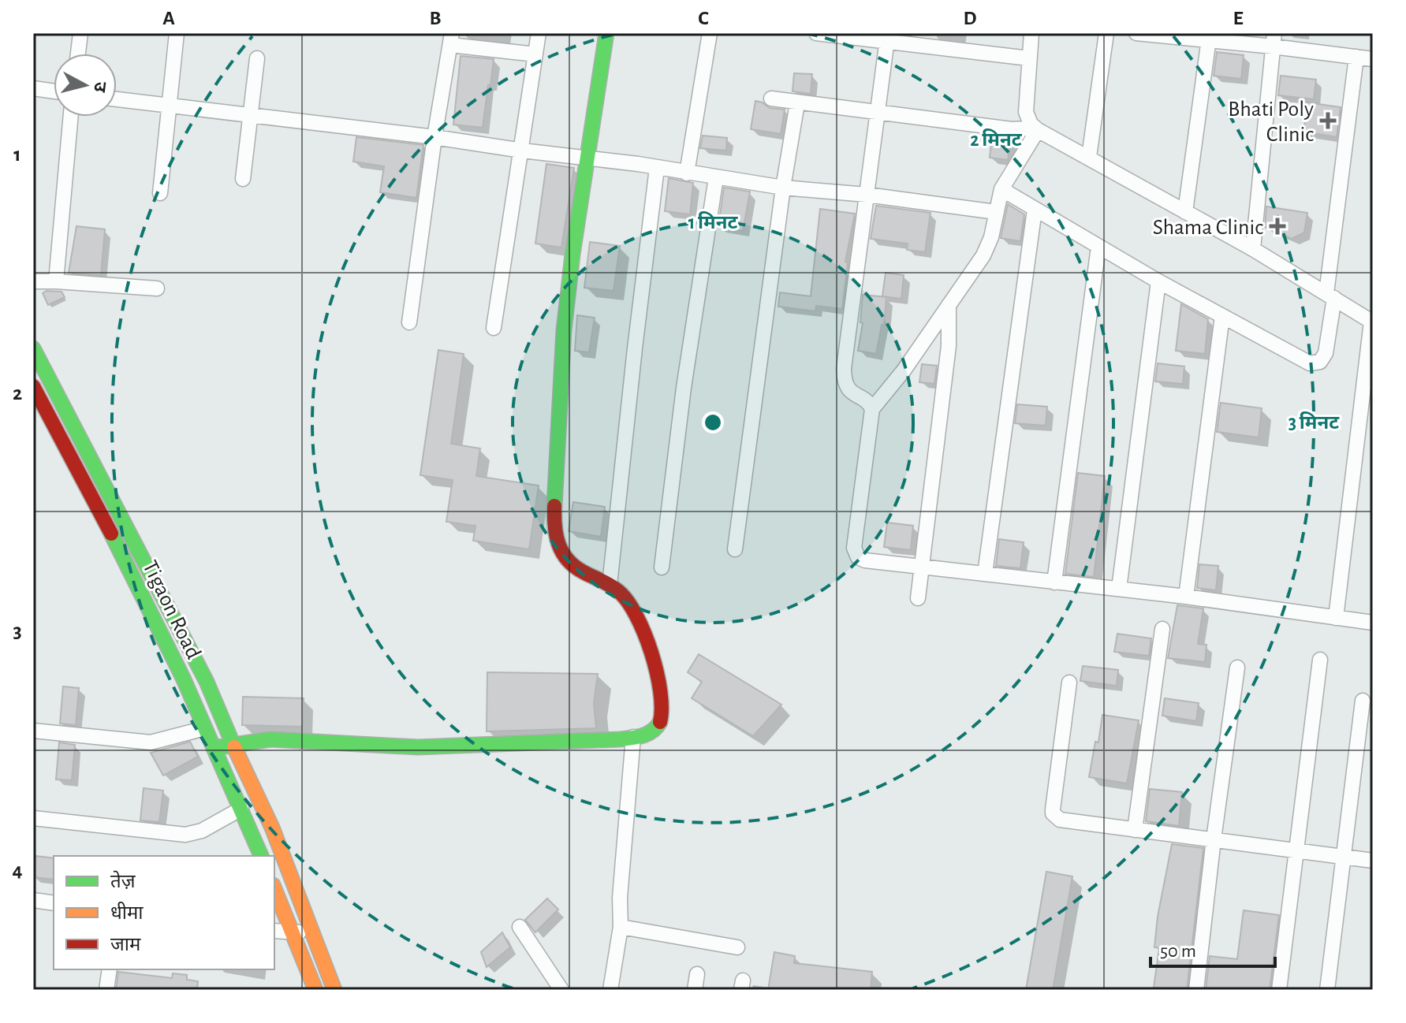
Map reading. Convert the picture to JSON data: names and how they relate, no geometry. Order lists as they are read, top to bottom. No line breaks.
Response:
{"streets":{"street":["Tigaon Road"]},"places":{"health":["Bhati Poly Clinic","Shama Clinic"]},"legend":["तेज़","धीमा","जाम"],"scale_bar":"50 m","north":"right","grid":{"columns":["A","B","C","D","E"],"rows":["1","2","3","4"]},"rings":["2 मिनट","1 मिनट","3 मिनट"]}
